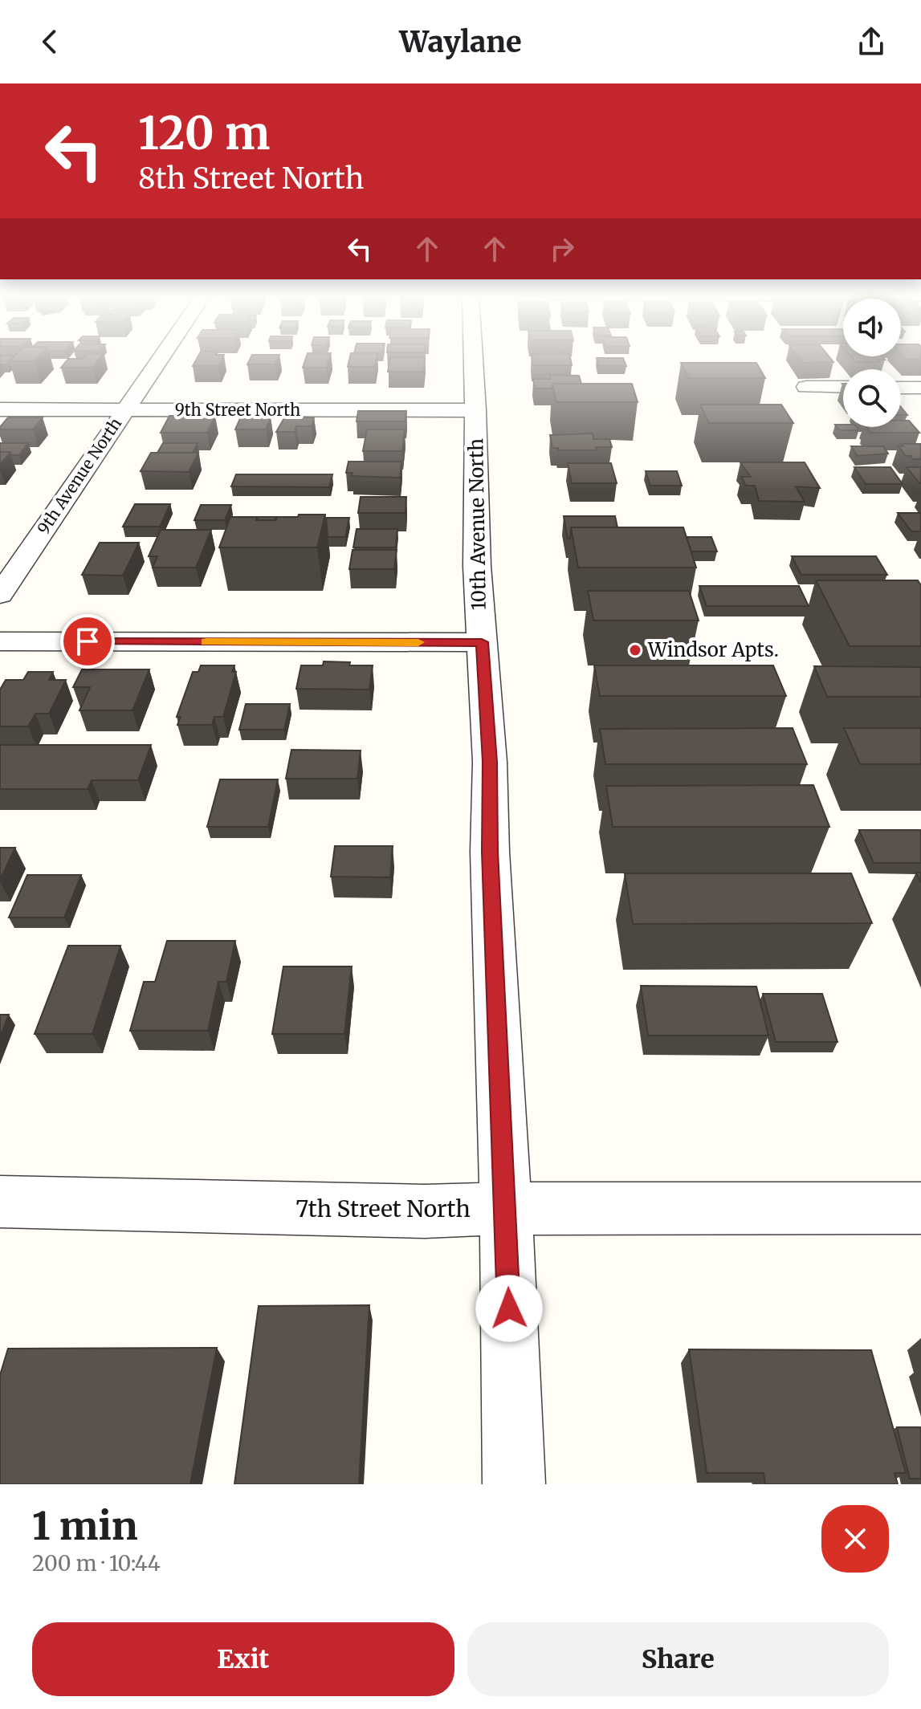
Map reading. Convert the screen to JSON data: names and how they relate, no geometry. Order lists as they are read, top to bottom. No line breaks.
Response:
{"streets":{"street":["9th Street North","9th Avenue North","10th Avenue North","7th Street North"]},"crossings":[["9th Street North","9th Avenue North"],["9th Street North","10th Avenue North"],["10th Avenue North","7th Street North"]],"places":["Windsor Apts."],"page":{"header":"Waylane","turn":["120 m","8th Street North"],"heading":["1 min","200 m · 10:44"],"buttons":["Exit","Share"]}}
